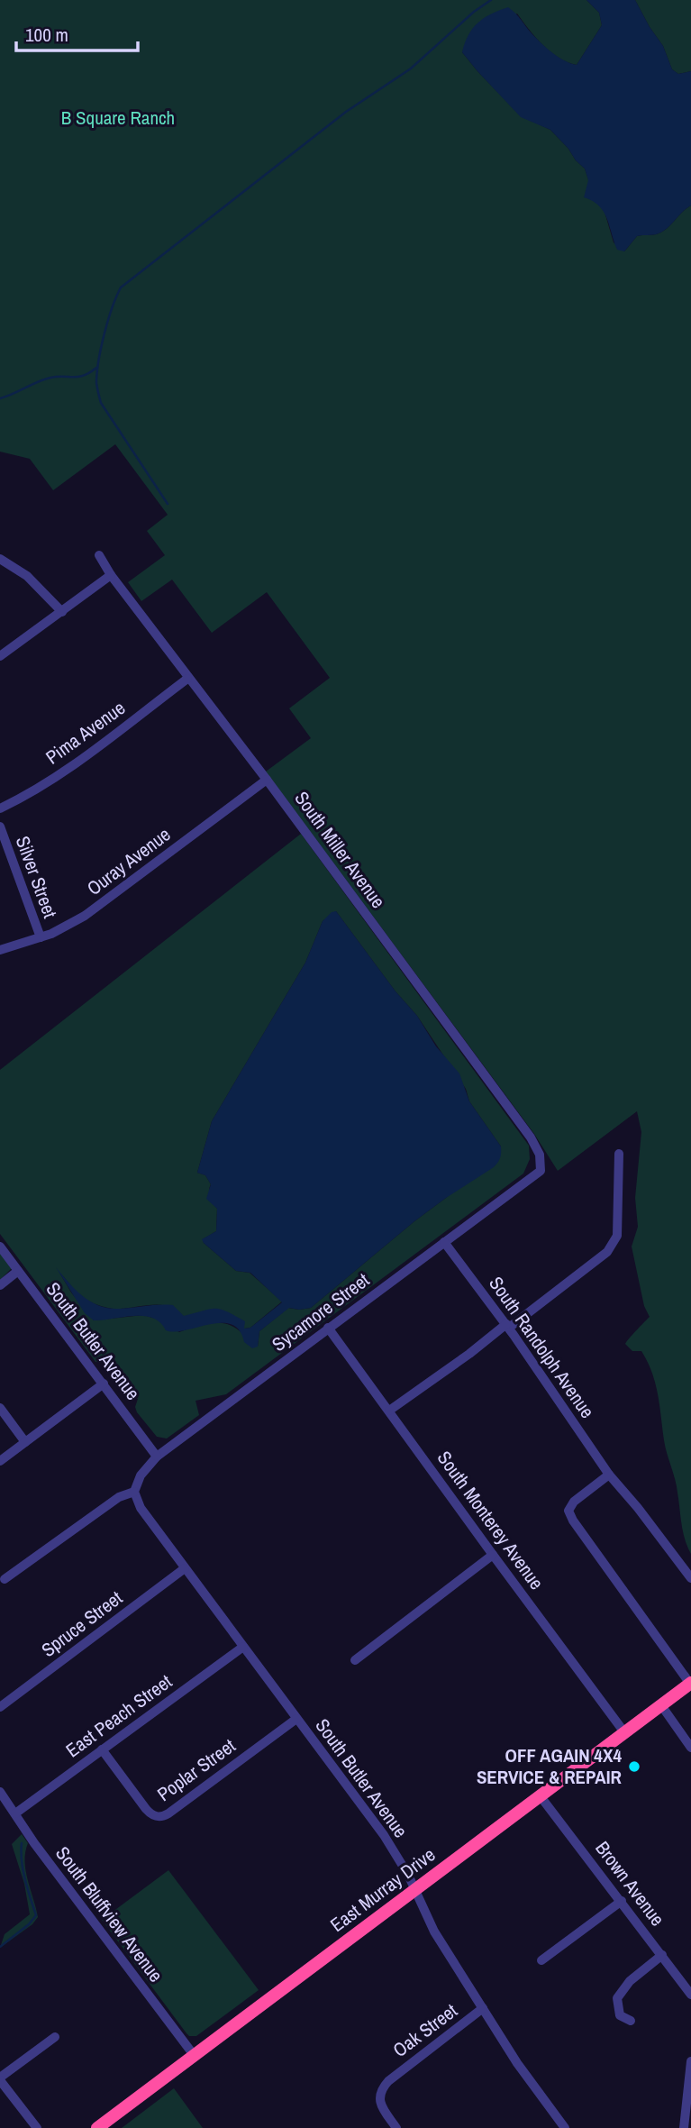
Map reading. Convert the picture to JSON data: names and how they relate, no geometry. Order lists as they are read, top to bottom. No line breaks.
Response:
{"streets":{"highway":["East Murray Drive"],"street":["Pima Avenue","South Miller Avenue","Ouray Avenue","Silver Street","Sycamore Street","South Butler Avenue","South Randolph Avenue","South Monterey Avenue","Spruce Street","East Peach Street","Poplar Street","Brown Avenue","South Bluffview Avenue","Oak Street"]},"crossings":[["Pima Avenue","South Miller Avenue"],["South Miller Avenue","Ouray Avenue"],["South Miller Avenue","Sycamore Street"],["Ouray Avenue","Silver Street"],["Sycamore Street","South Butler Avenue"],["Sycamore Street","South Randolph Avenue"],["Sycamore Street","South Monterey Avenue"],["South Butler Avenue","Spruce Street"],["South Butler Avenue","East Peach Street"],["South Butler Avenue","Poplar Street"],["South Butler Avenue","East Murray Drive"],["South Butler Avenue","Oak Street"],["South Monterey Avenue","East Murray Drive"],["East Peach Street","Poplar Street"],["East Peach Street","South Bluffview Avenue"],["Brown Avenue","East Murray Drive"],["East Murray Drive","South Bluffview Avenue"]],"parks":["B Square Ranch"],"places":["OFF AGAIN 4X4 SERVICE & REPAIR"],"scale_bar":"100 m"}
